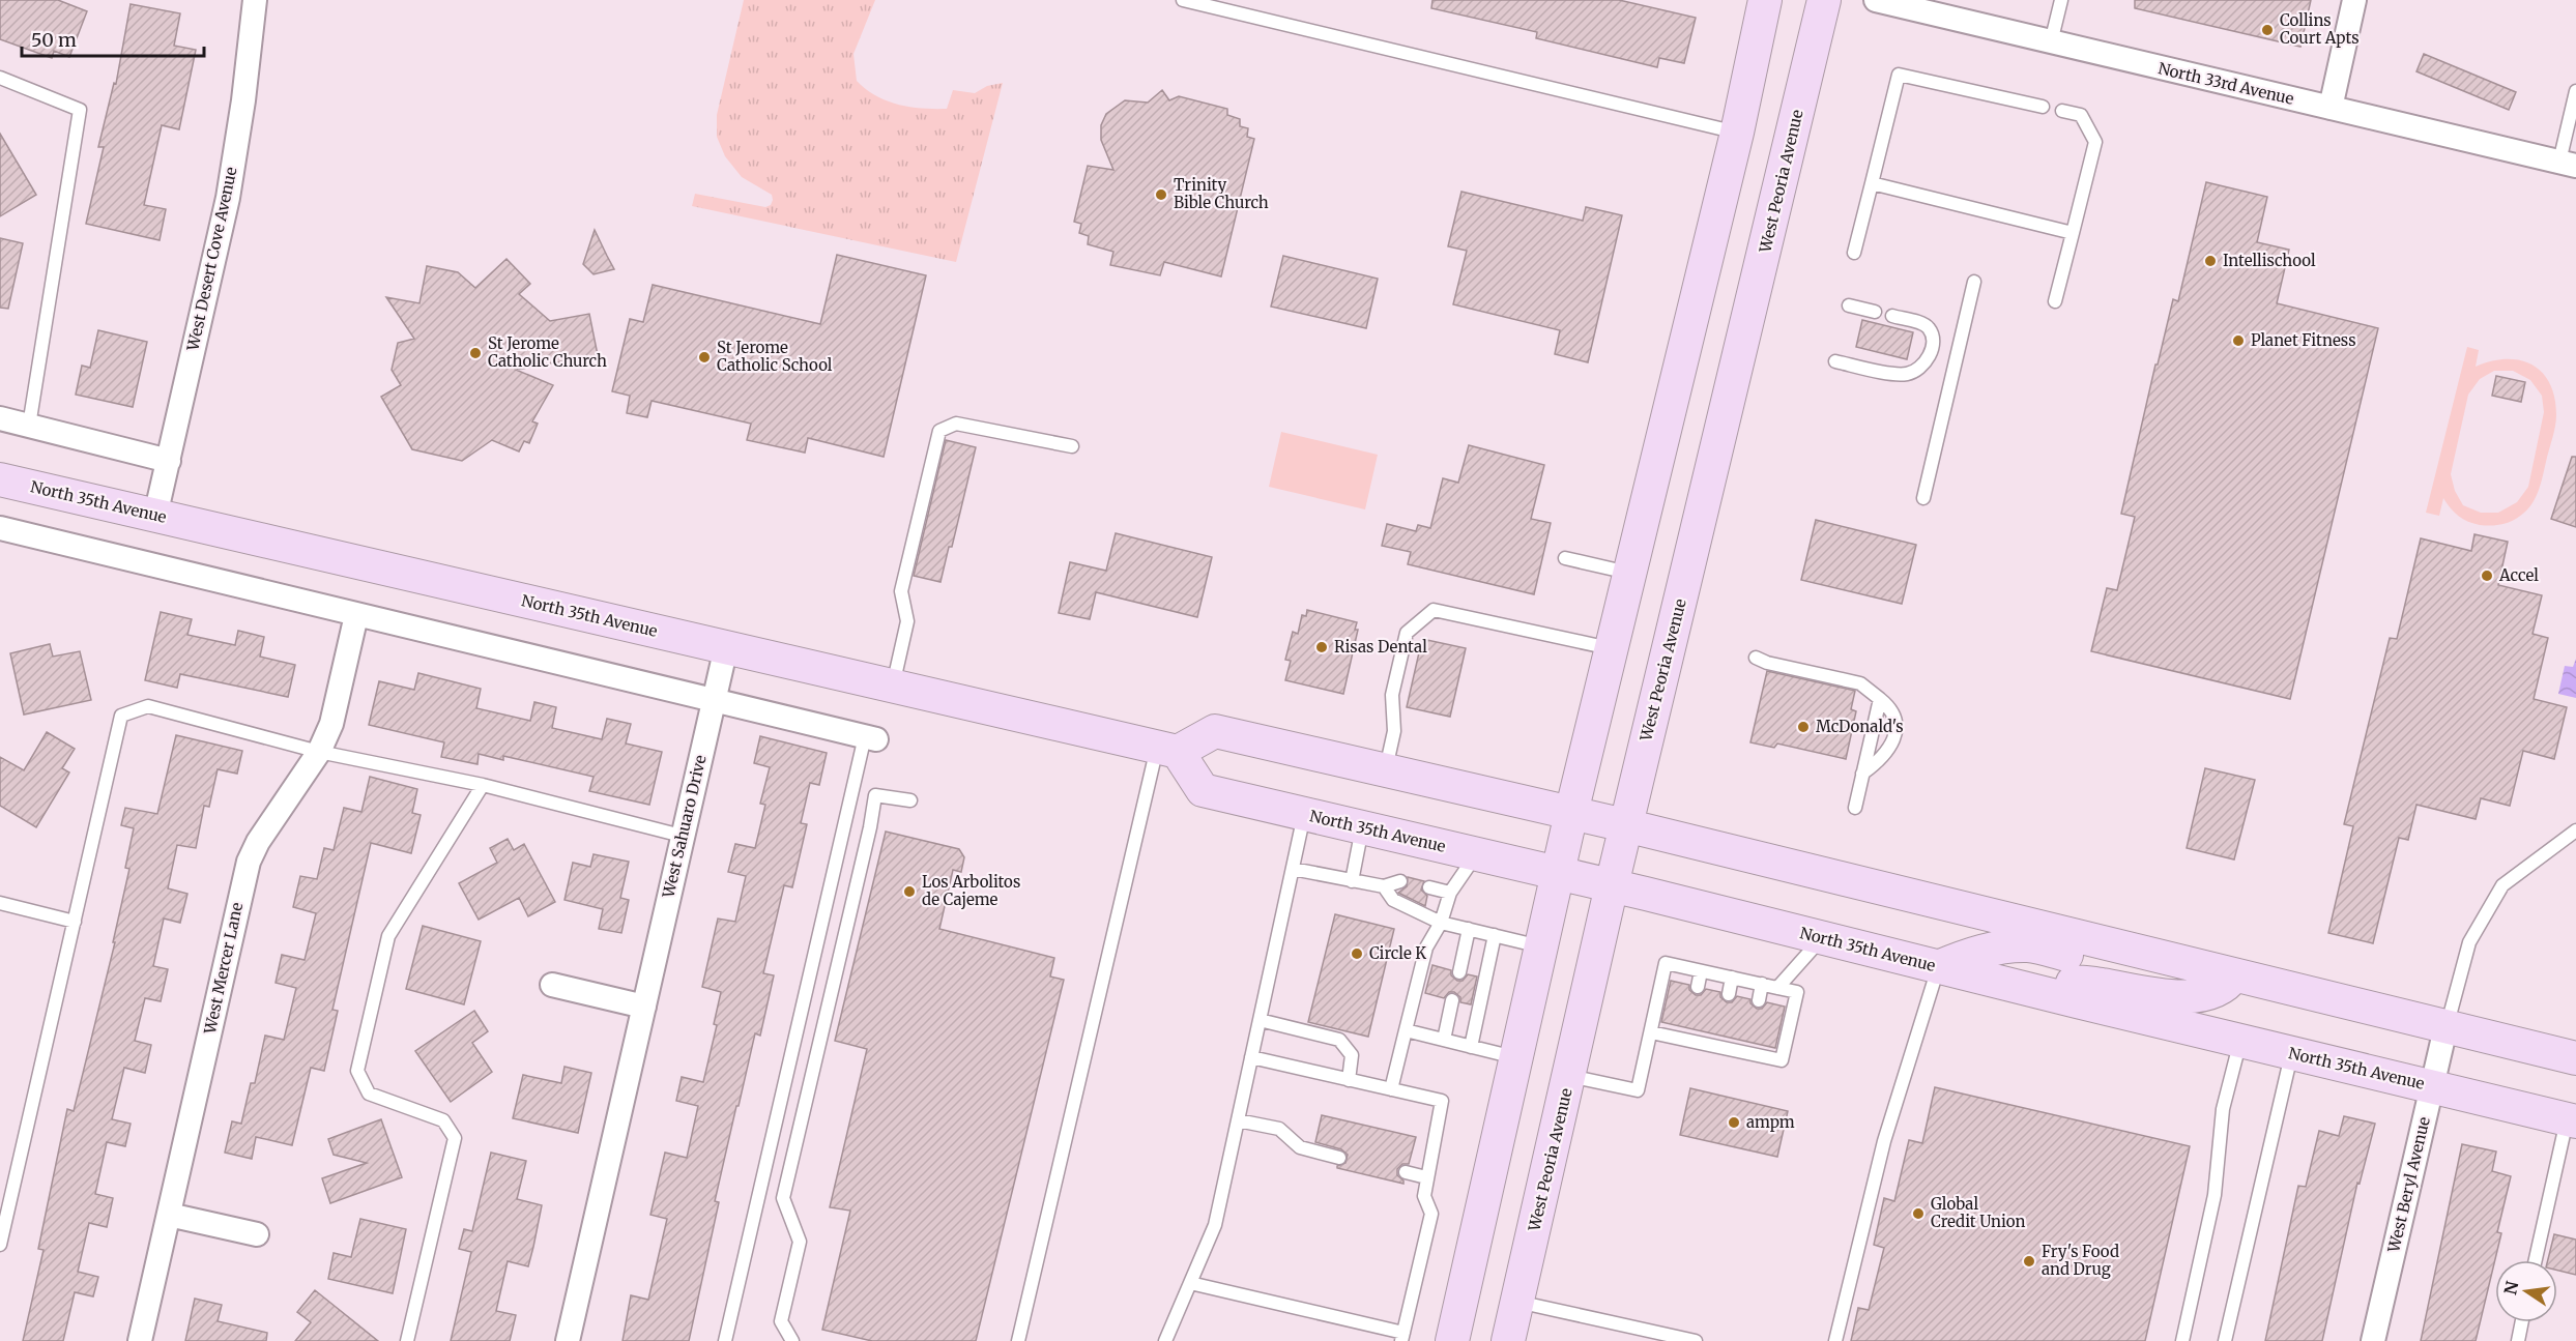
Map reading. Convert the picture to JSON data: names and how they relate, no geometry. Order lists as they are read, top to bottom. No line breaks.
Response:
{"streets":{"main road":["West Peoria Avenue","North 35th Avenue"],"street":["North 33rd Avenue","West Desert Cove Avenue","West Sahuaro Drive","West Mercer Lane","West Beryl Avenue"]},"crossings":[["West Peoria Avenue","North 35th Avenue"],["West Desert Cove Avenue","North 35th Avenue"],["North 35th Avenue","West Sahuaro Drive"],["North 35th Avenue","West Beryl Avenue"]],"places":["Collins Court Apts","Trinity Bible Church","Intellischool","Planet Fitness","St Jerome Catholic Church","St Jerome Catholic School","Accel","Risas Dental","McDonald's","Los Arbolitos de Cajeme","Circle K","ampm","Global Credit Union","Fry's Food and Drug"],"scale_bar":"50 m","north":"left"}
